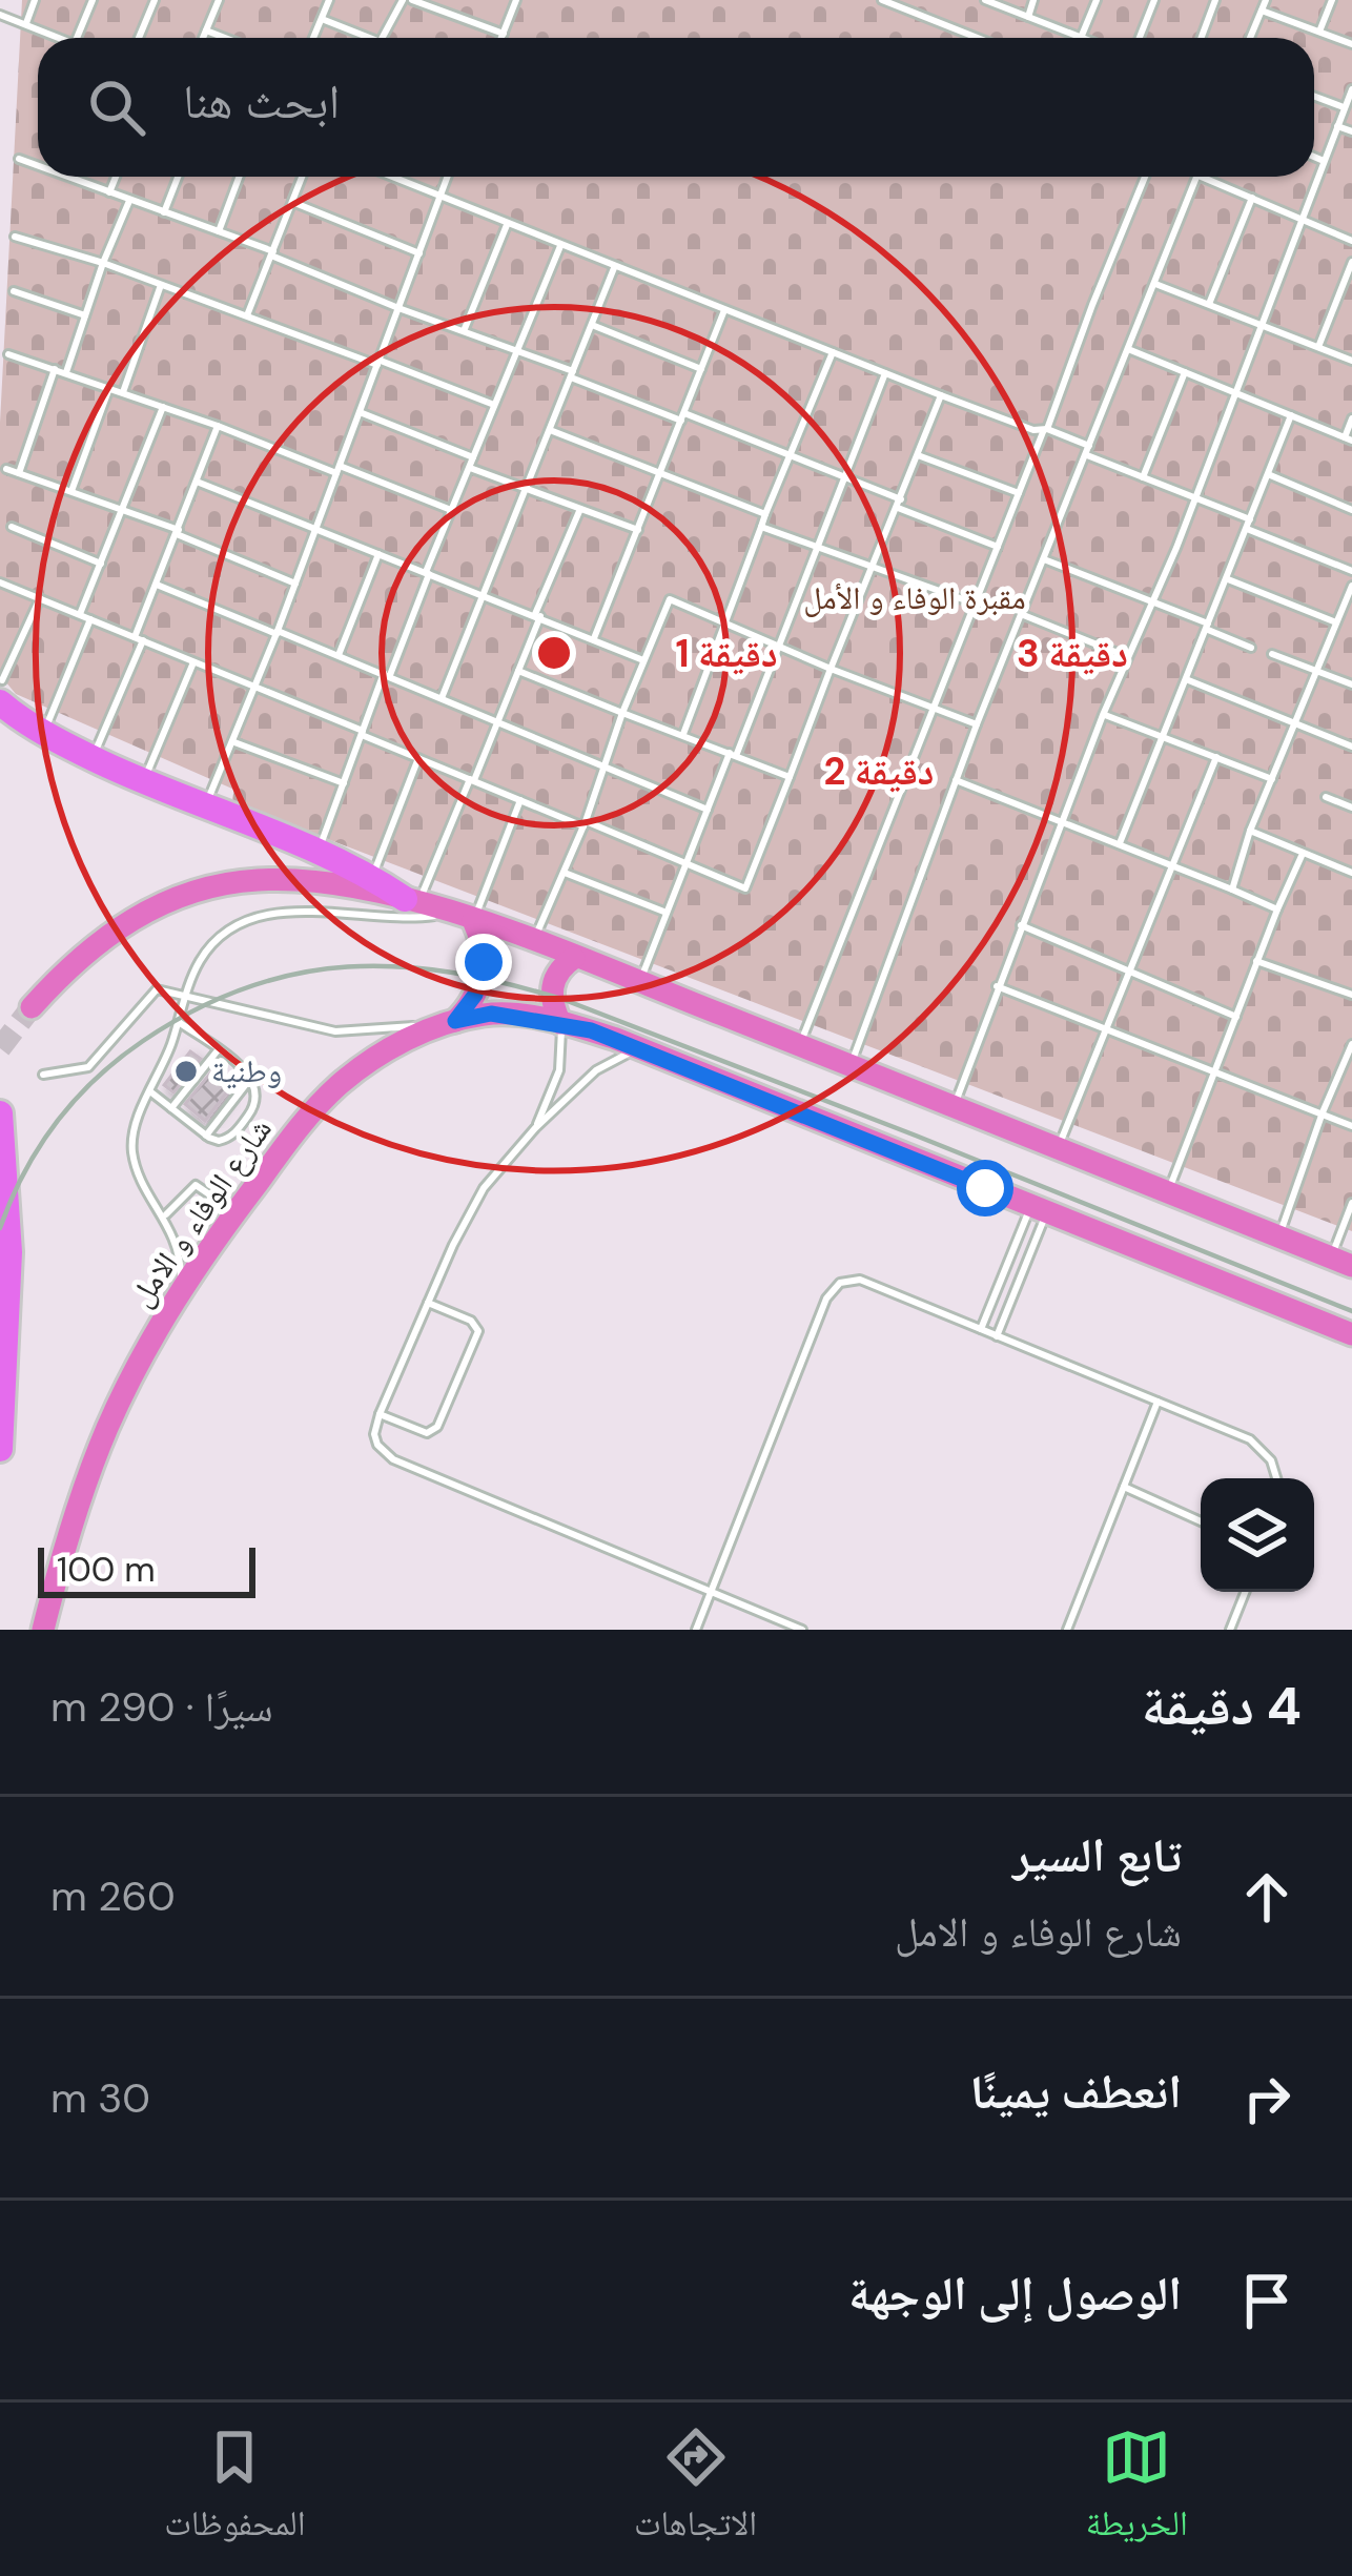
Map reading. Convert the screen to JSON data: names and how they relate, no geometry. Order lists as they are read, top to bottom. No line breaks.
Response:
{"streets":{"main road":["شارع الوفاء و الامل"]},"parks":["مقبرة الوفاء و الأمل"],"places":["وطنية"],"scale_bar":"100 m","page":{"search":"ابحث هنا","scale":"100 m","heading":["4 دقيقة","سيرًا · 290 m"],"list":[["تابع السير","شارع الوفاء و الامل","260 m"],["انعطف يمينًا","30 m"],"الوصول إلى الوجهة"],"nav":["الخريطة","الاتجاهات","المحفوظات"]},"rings":["1 دقيقة","3 دقيقة","2 دقيقة"]}
